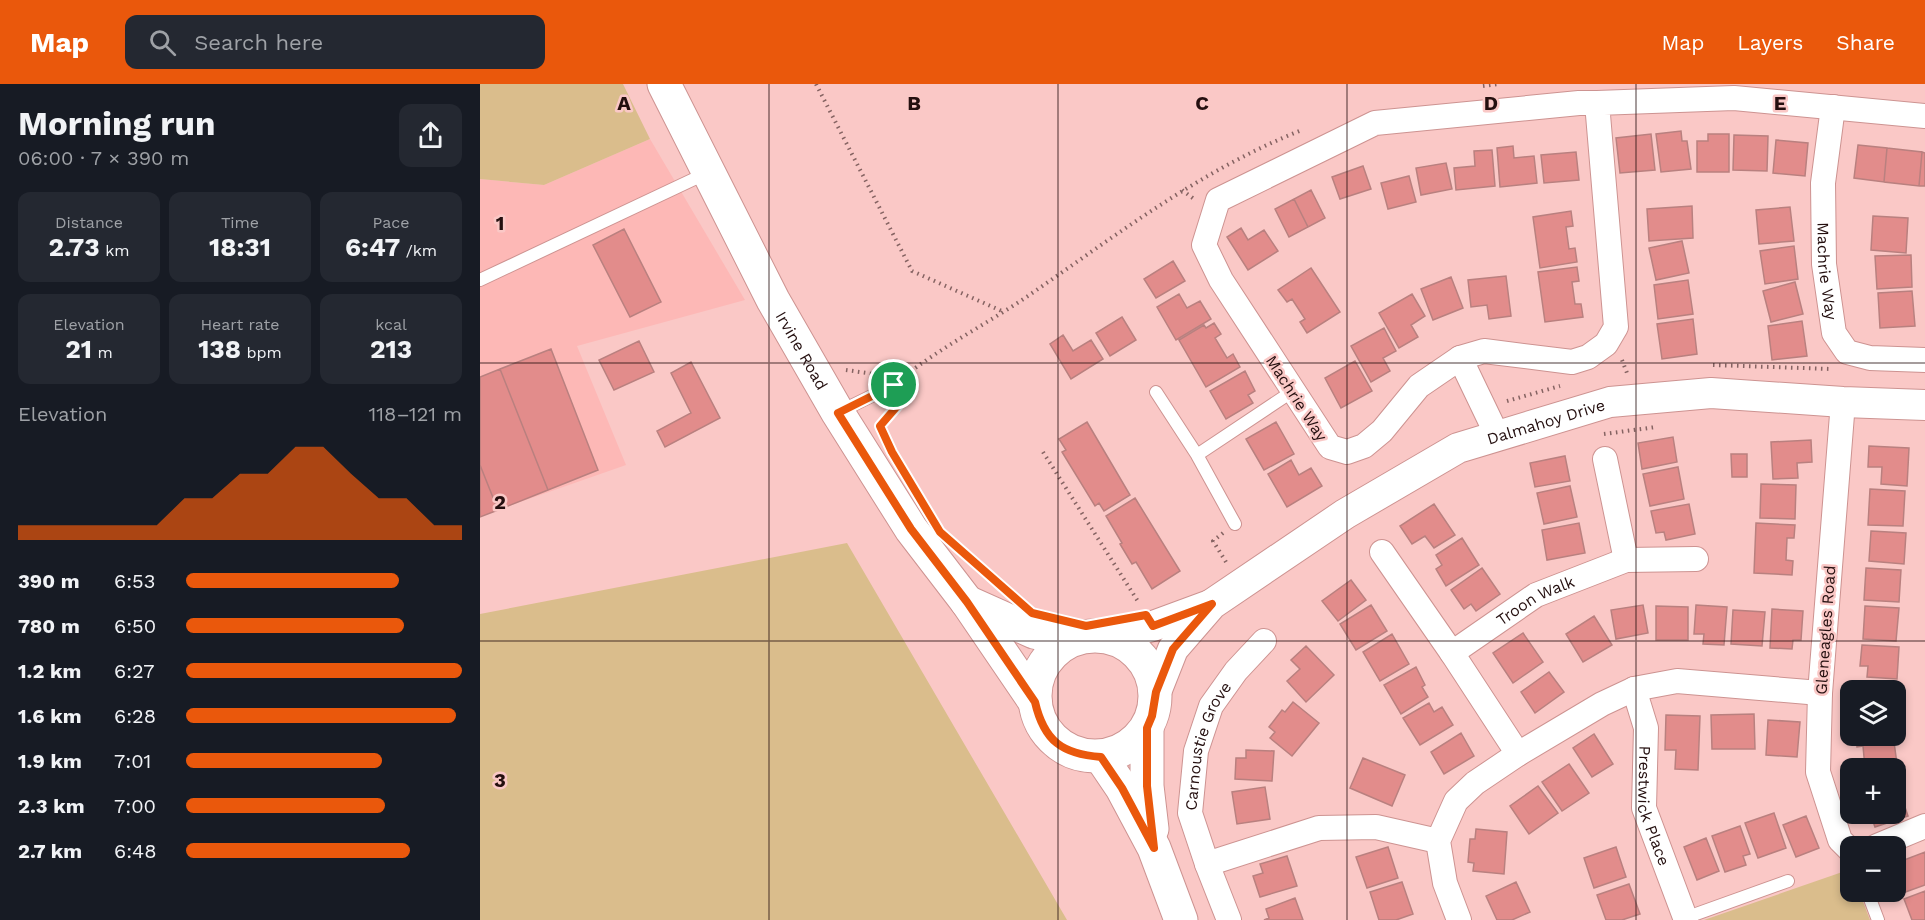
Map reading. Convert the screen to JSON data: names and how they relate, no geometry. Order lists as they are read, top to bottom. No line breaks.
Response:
{"streets":{"main road":["Irvine Road"],"street":["Machrie Way","Dalmahoy Drive","Troon Walk","Gleneagles Road","Carnoustie Grove","Prestwick Place"]},"crossings":[["Dalmahoy Drive","Gleneagles Road"]],"page":{"header":"Map","search":"Search here","nav":["Map","Layers","Share"],"heading":["Morning run","06:00 · 7 × 390 m"],"stats":[["Distance","2.73 km"],["Time","18:31"],["Pace","6:47 /km"],["Elevation","21 m"],["Heart rate","138 bpm"],["kcal","213"]],"chart":["Elevation","118–121 m"],"list":[{"name":"390 m","note":"6:53"},{"name":"780 m","note":"6:50"},{"name":"1.2 km","note":"6:27"},{"name":"1.6 km","note":"6:28"},{"name":"1.9 km","note":"7:01"},{"name":"2.3 km","note":"7:00"},{"name":"2.7 km","note":"6:48"}],"map_buttons":["+","−"]},"grid":{"columns":["A","B","C","D","E"],"rows":["1","2","3"]}}
